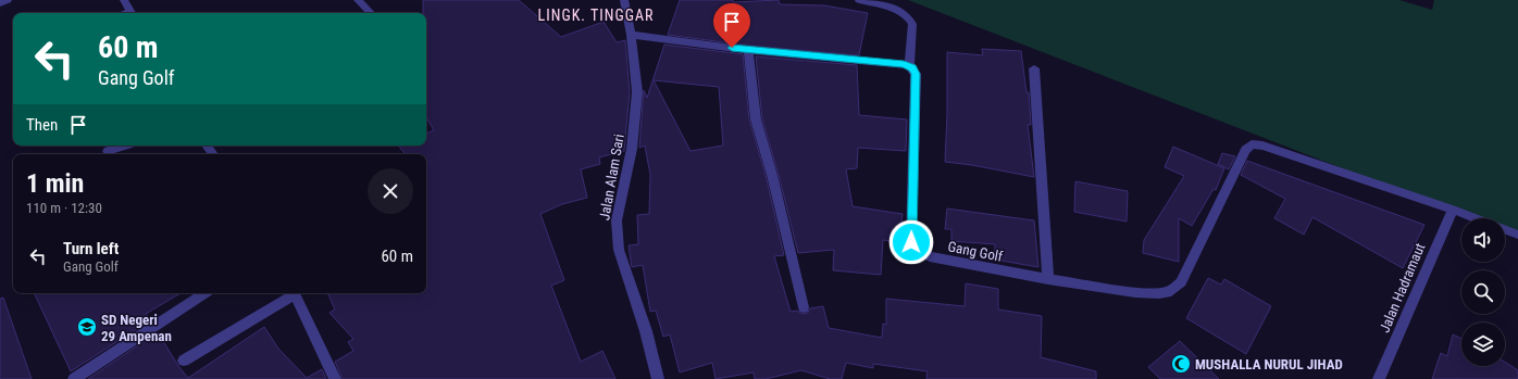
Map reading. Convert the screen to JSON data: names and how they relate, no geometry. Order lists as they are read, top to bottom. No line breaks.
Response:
{"streets":{"street":["Jalan Alam Sari","Gang Golf","Jalan Hadramaut"]},"crossings":[["Gang Golf","Jalan Hadramaut"]],"districts":["LINGK. TINGGAR"],"places":{"school or university":["SD Negeri 29 Ampenan"],"mosque":["MUSHALLA NURUL JIHAD"]},"page":{"turn":["60 m","Gang Golf"],"then":"Then","heading":["1 min","110 m · 12:30"],"list":[{"name":"Turn left","note":"Gang Golf","value":"60 m"}]}}
